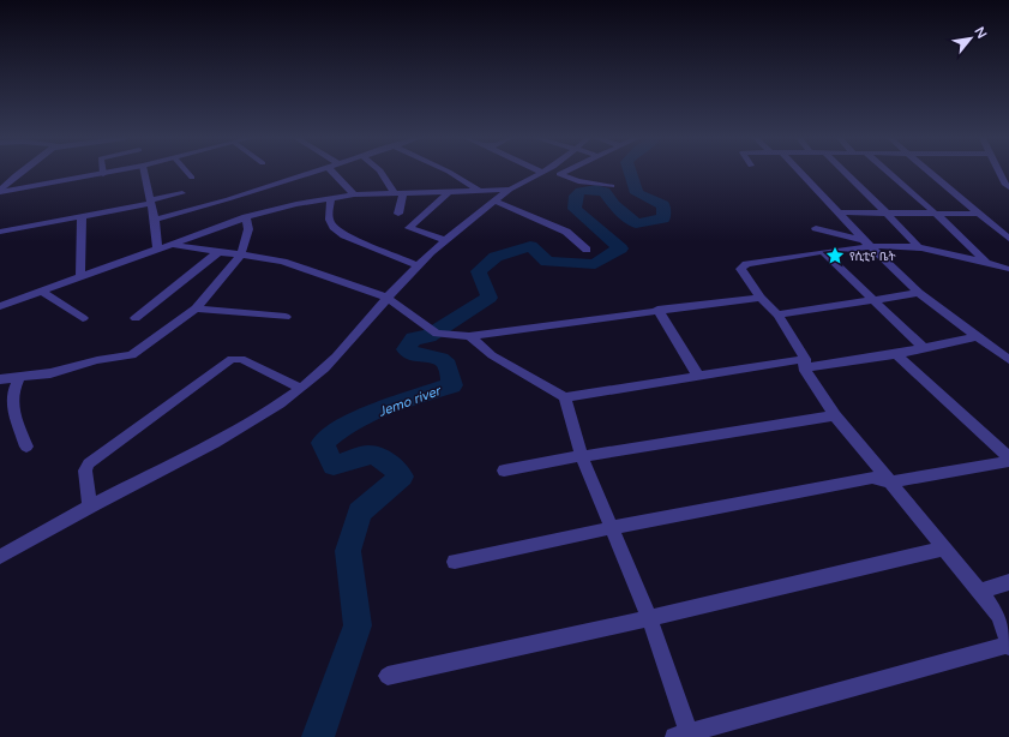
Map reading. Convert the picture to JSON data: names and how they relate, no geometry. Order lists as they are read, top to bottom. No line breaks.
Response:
{"water":["Jemo river"],"places":{"place":["የሲቲና ቤት"]},"north":"top right"}
